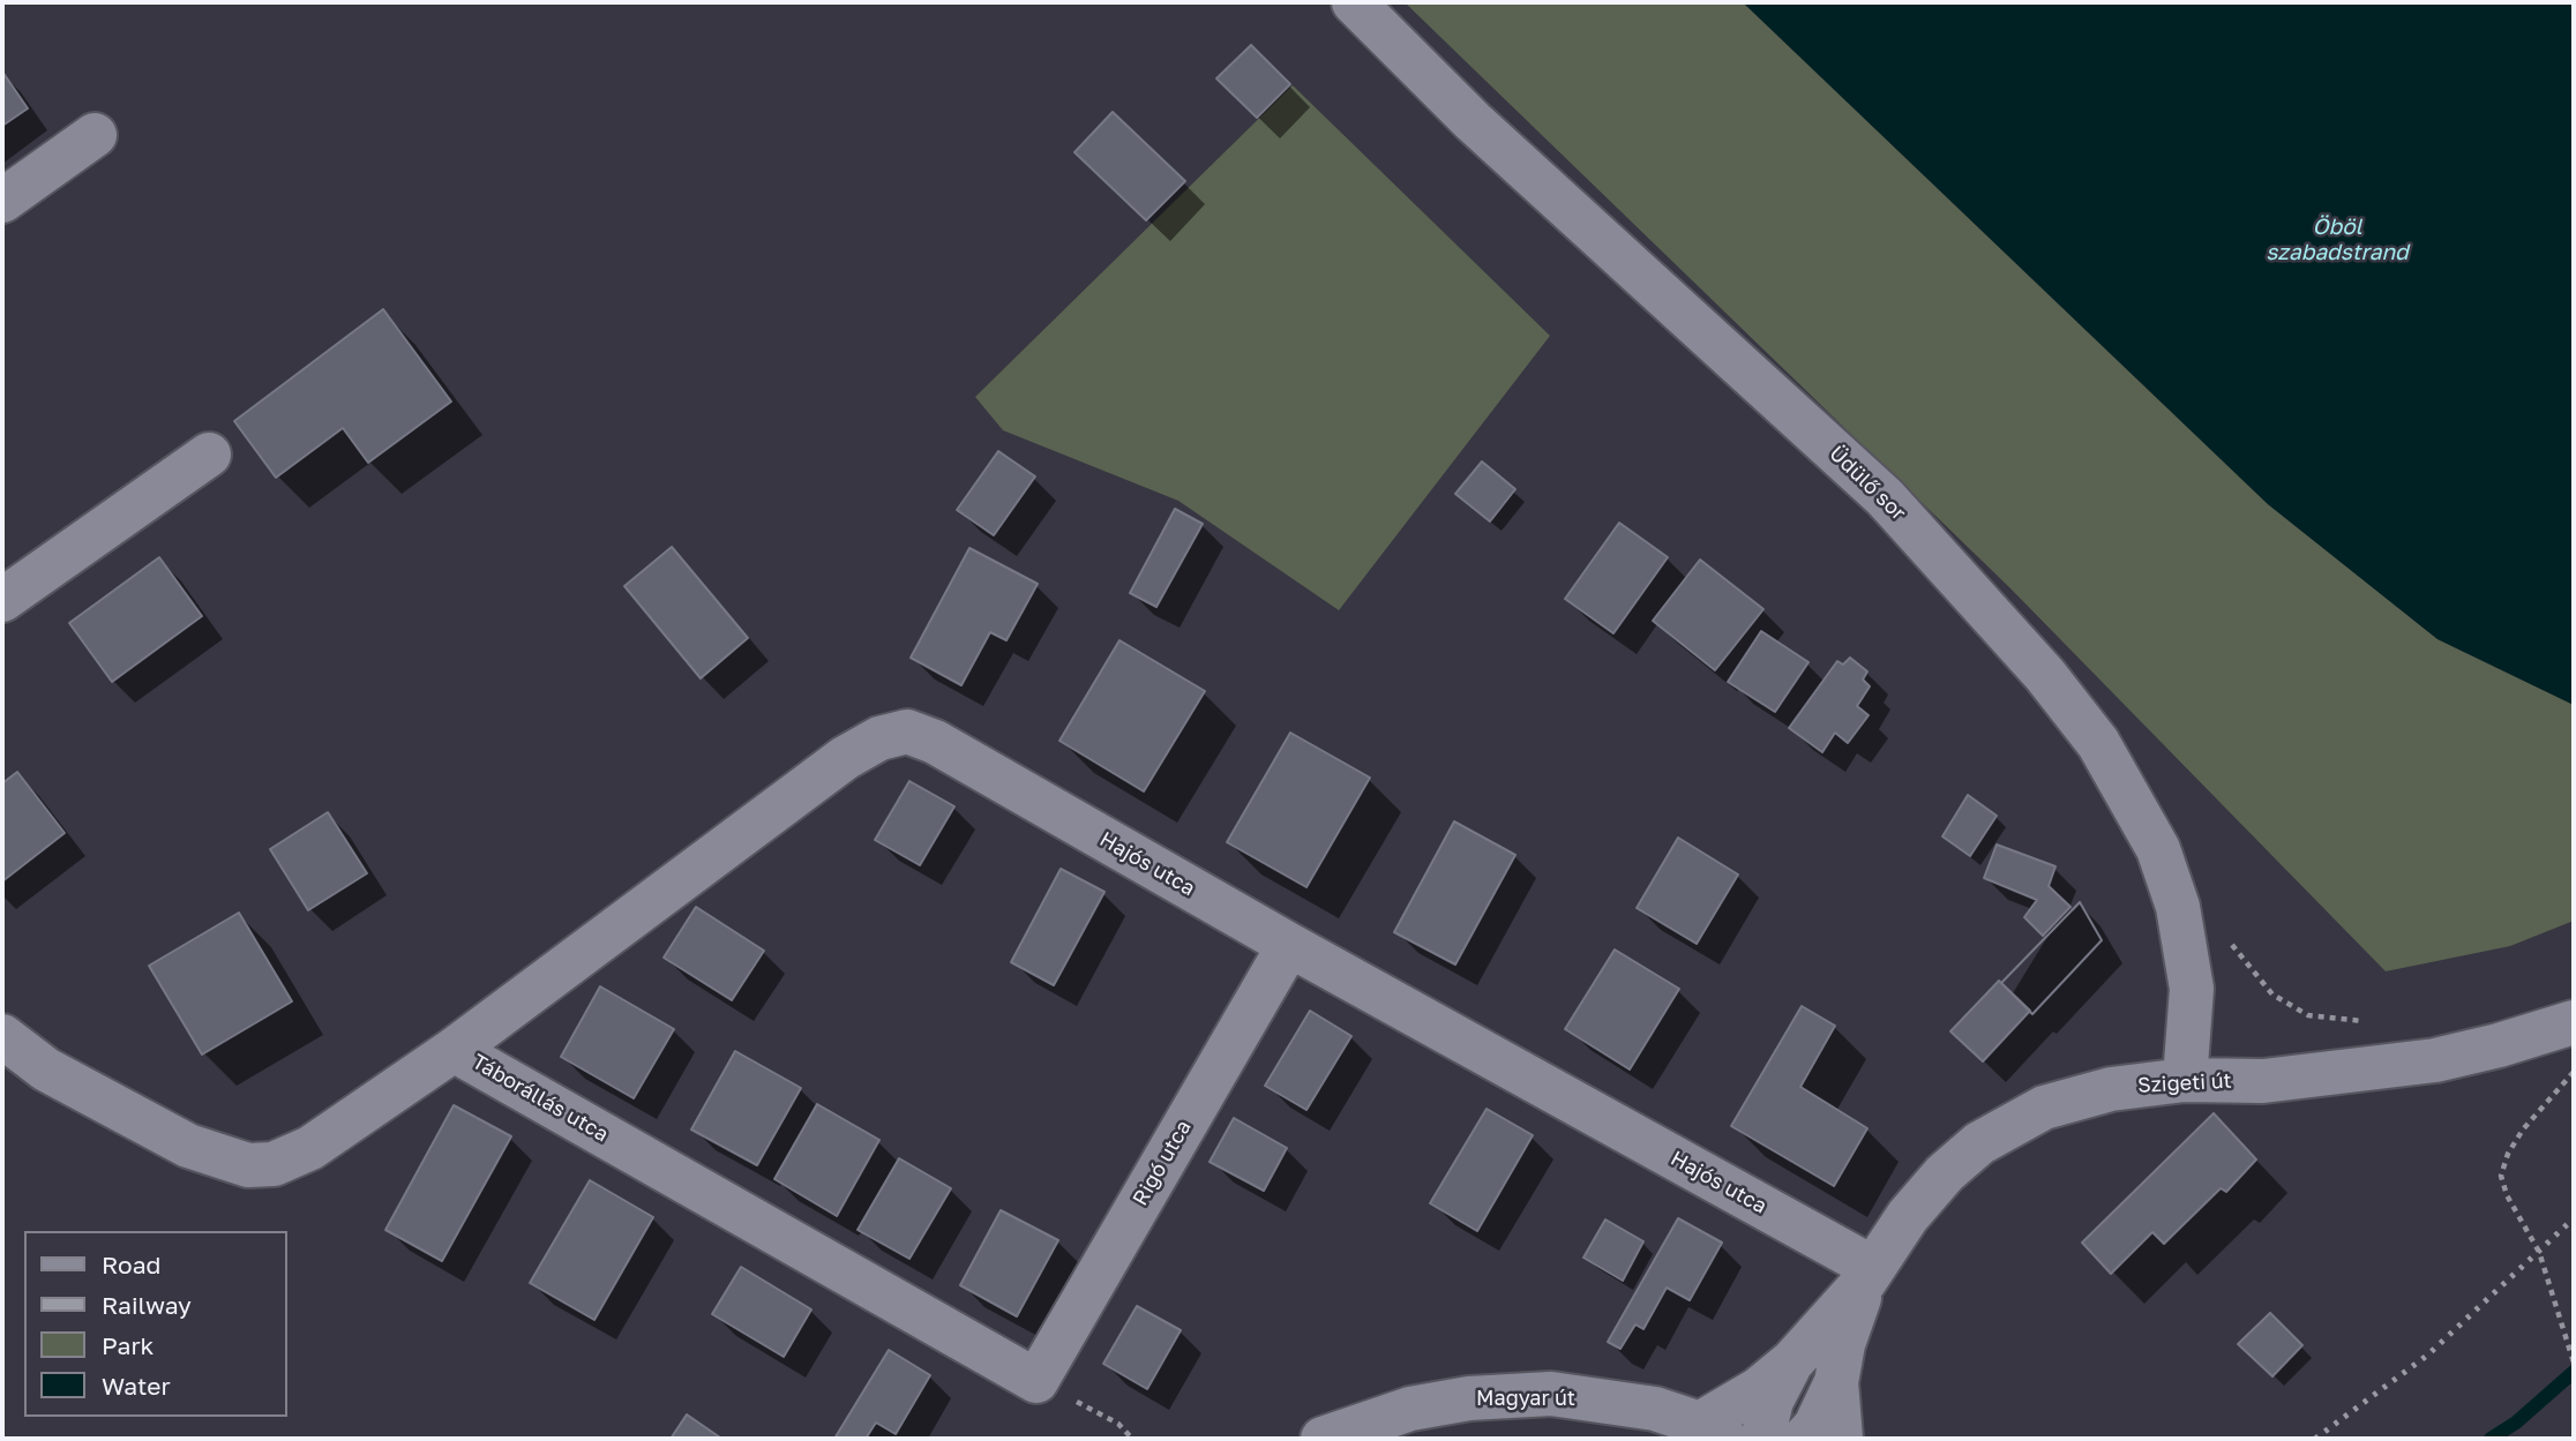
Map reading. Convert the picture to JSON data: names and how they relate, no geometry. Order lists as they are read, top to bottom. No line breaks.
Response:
{"streets":{"street":["Üdülő sor","Hajós utca","Szigeti út","Táborállás utca","Rigó utca","Magyar út"]},"crossings":[["Üdülő sor","Szigeti út"],["Hajós utca","Szigeti út"],["Hajós utca","Táborállás utca"],["Hajós utca","Rigó utca"],["Táborállás utca","Rigó utca"]],"water":["Öböl szabadstrand"],"legend":["Road","Railway","Park","Water"]}
